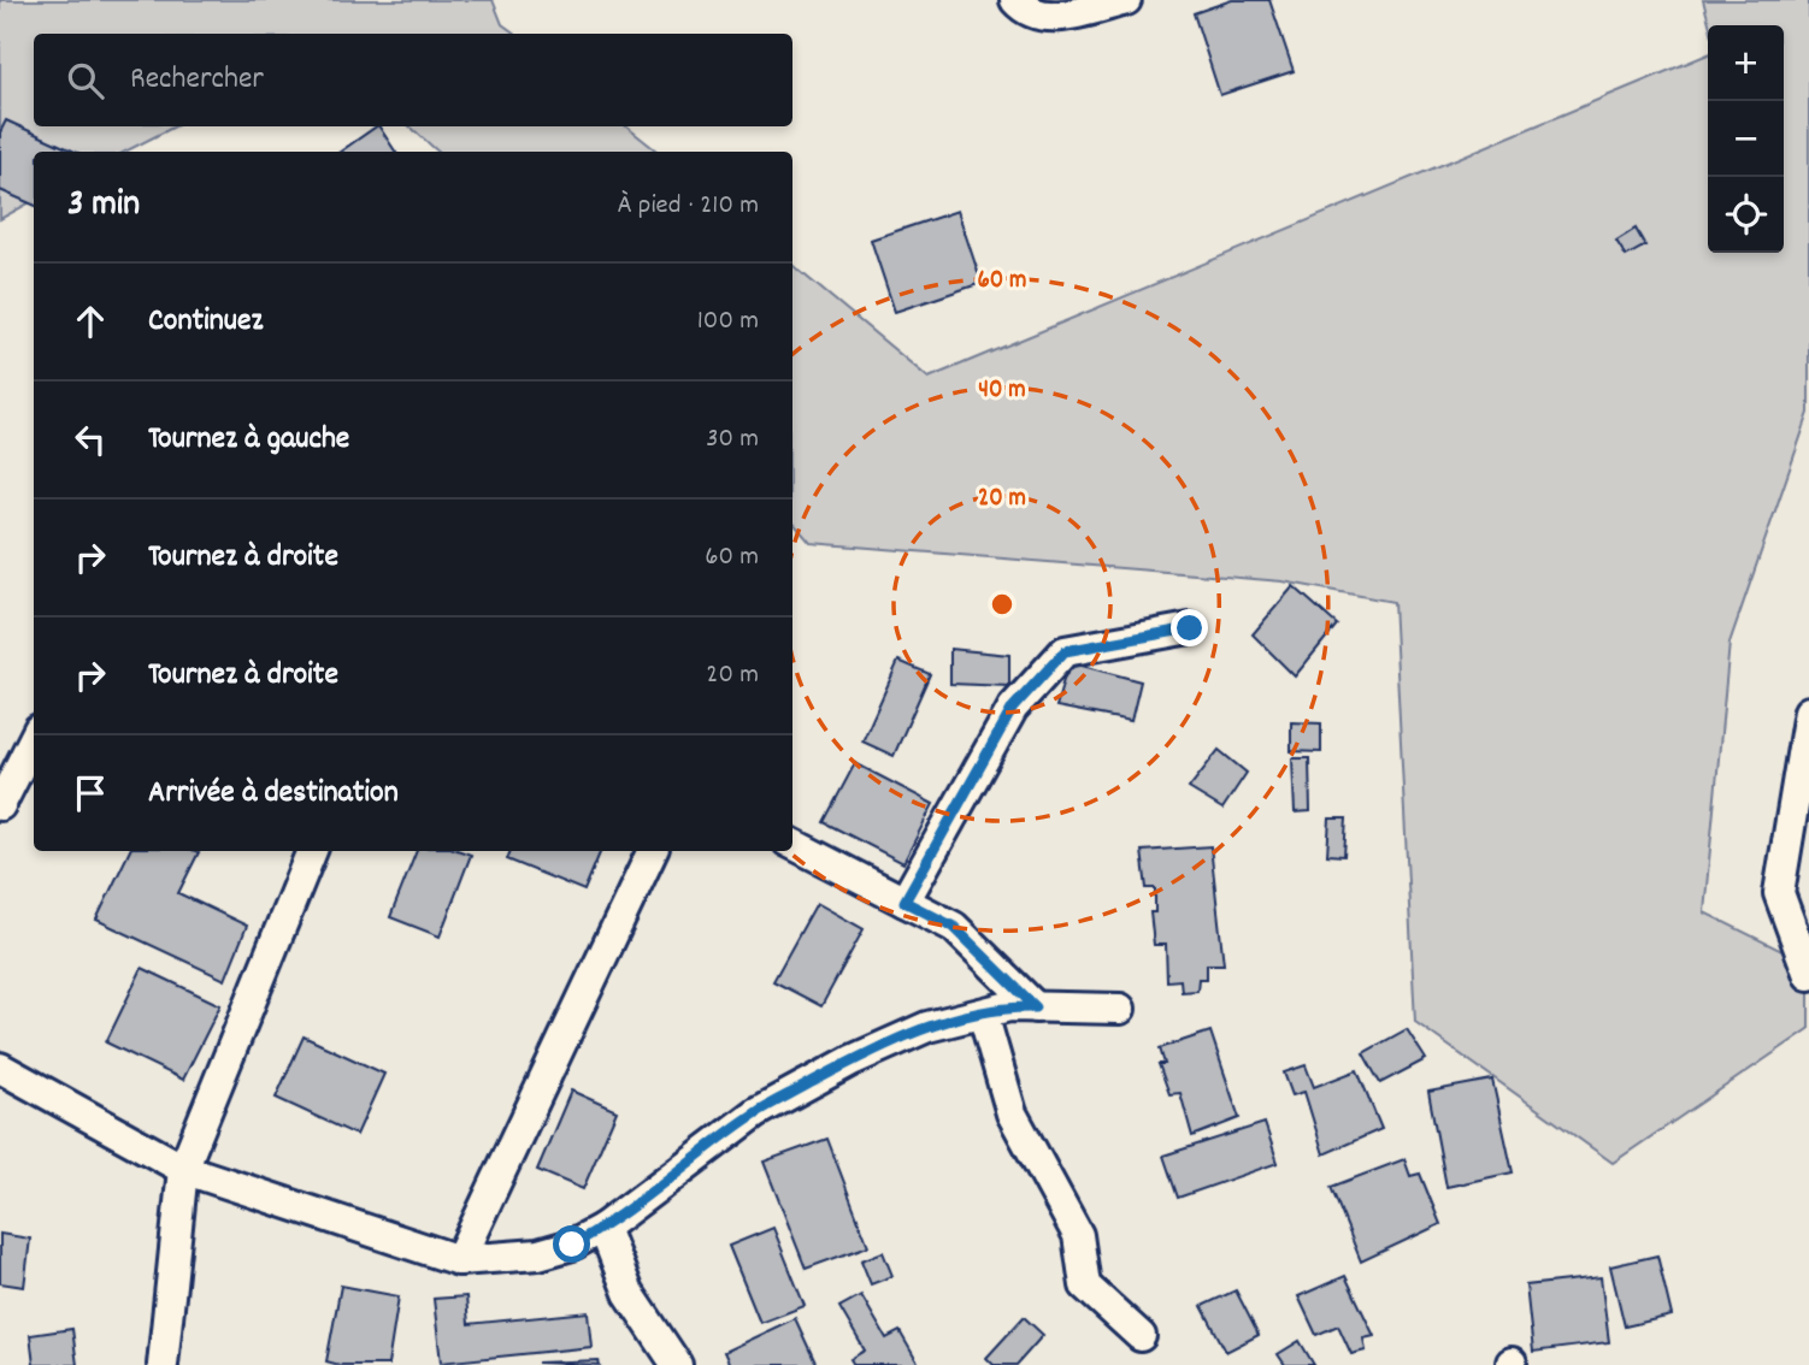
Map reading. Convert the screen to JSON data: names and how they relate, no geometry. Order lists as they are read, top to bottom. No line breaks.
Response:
{"page":{"map_buttons":["+","−"],"search":"Rechercher","heading":["3 min","À pied · 210 m"],"list":[["Continuez","100 m"],["Tournez à gauche","30 m"],["Tournez à droite","60 m"],["Tournez à droite","20 m"],"Arrivée à destination"]},"rings":["60 m","40 m","20 m"]}
